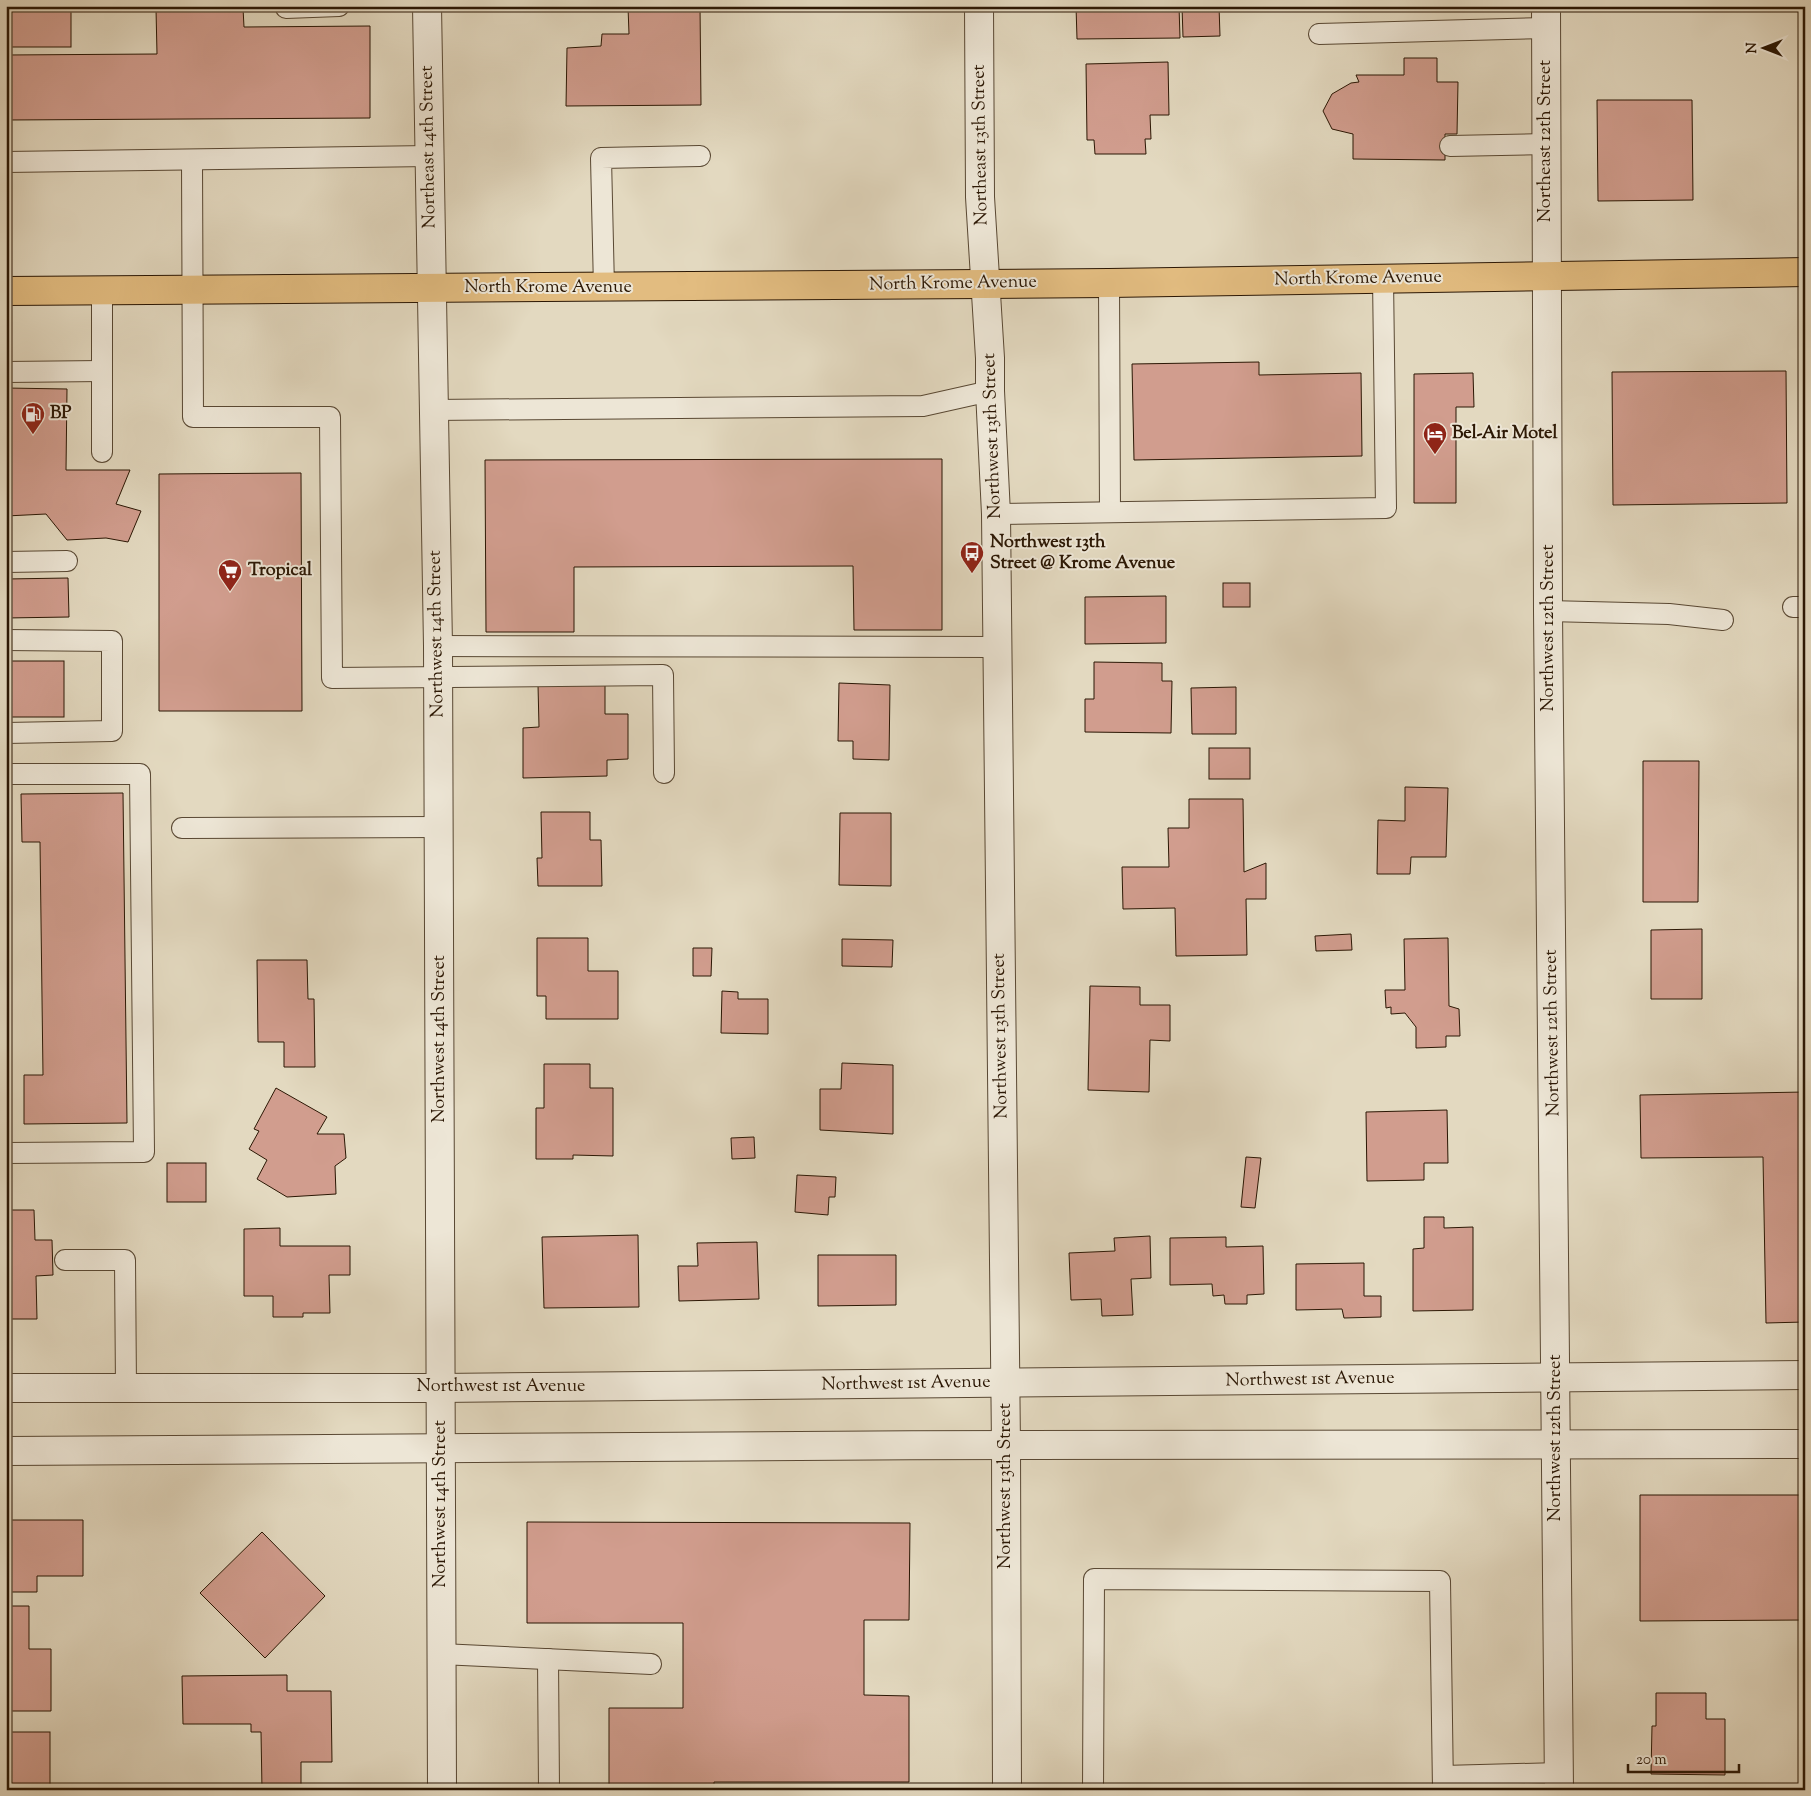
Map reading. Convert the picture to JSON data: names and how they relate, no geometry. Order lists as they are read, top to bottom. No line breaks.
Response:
{"streets":{"highway":["North Krome Avenue"],"street":["Northeast 12th Street","Northeast 13th Street","Northeast 14th Street","Northwest 13th Street","Northwest 12th Street","Northwest 14th Street","Northwest 1st Avenue"]},"crossings":[["Northeast 12th Street","North Krome Avenue"],["Northeast 12th Street","Northwest 12th Street"],["Northeast 13th Street","North Krome Avenue"],["Northeast 13th Street","Northwest 13th Street"],["Northeast 14th Street","North Krome Avenue"],["Northeast 14th Street","Northwest 14th Street"],["North Krome Avenue","Northwest 13th Street"],["North Krome Avenue","Northwest 12th Street"],["North Krome Avenue","Northwest 14th Street"],["Northwest 13th Street","Northwest 1st Avenue"],["Northwest 12th Street","Northwest 1st Avenue"],["Northwest 14th Street","Northwest 1st Avenue"]],"places":{"fuel station":["BP"],"hotel":["Bel-Air Motel"],"bus stop":["Northwest 13th Street @ Krome Avenue"],"supermarket":["Tropical"]},"scale_bar":"20 m","north":"left"}
